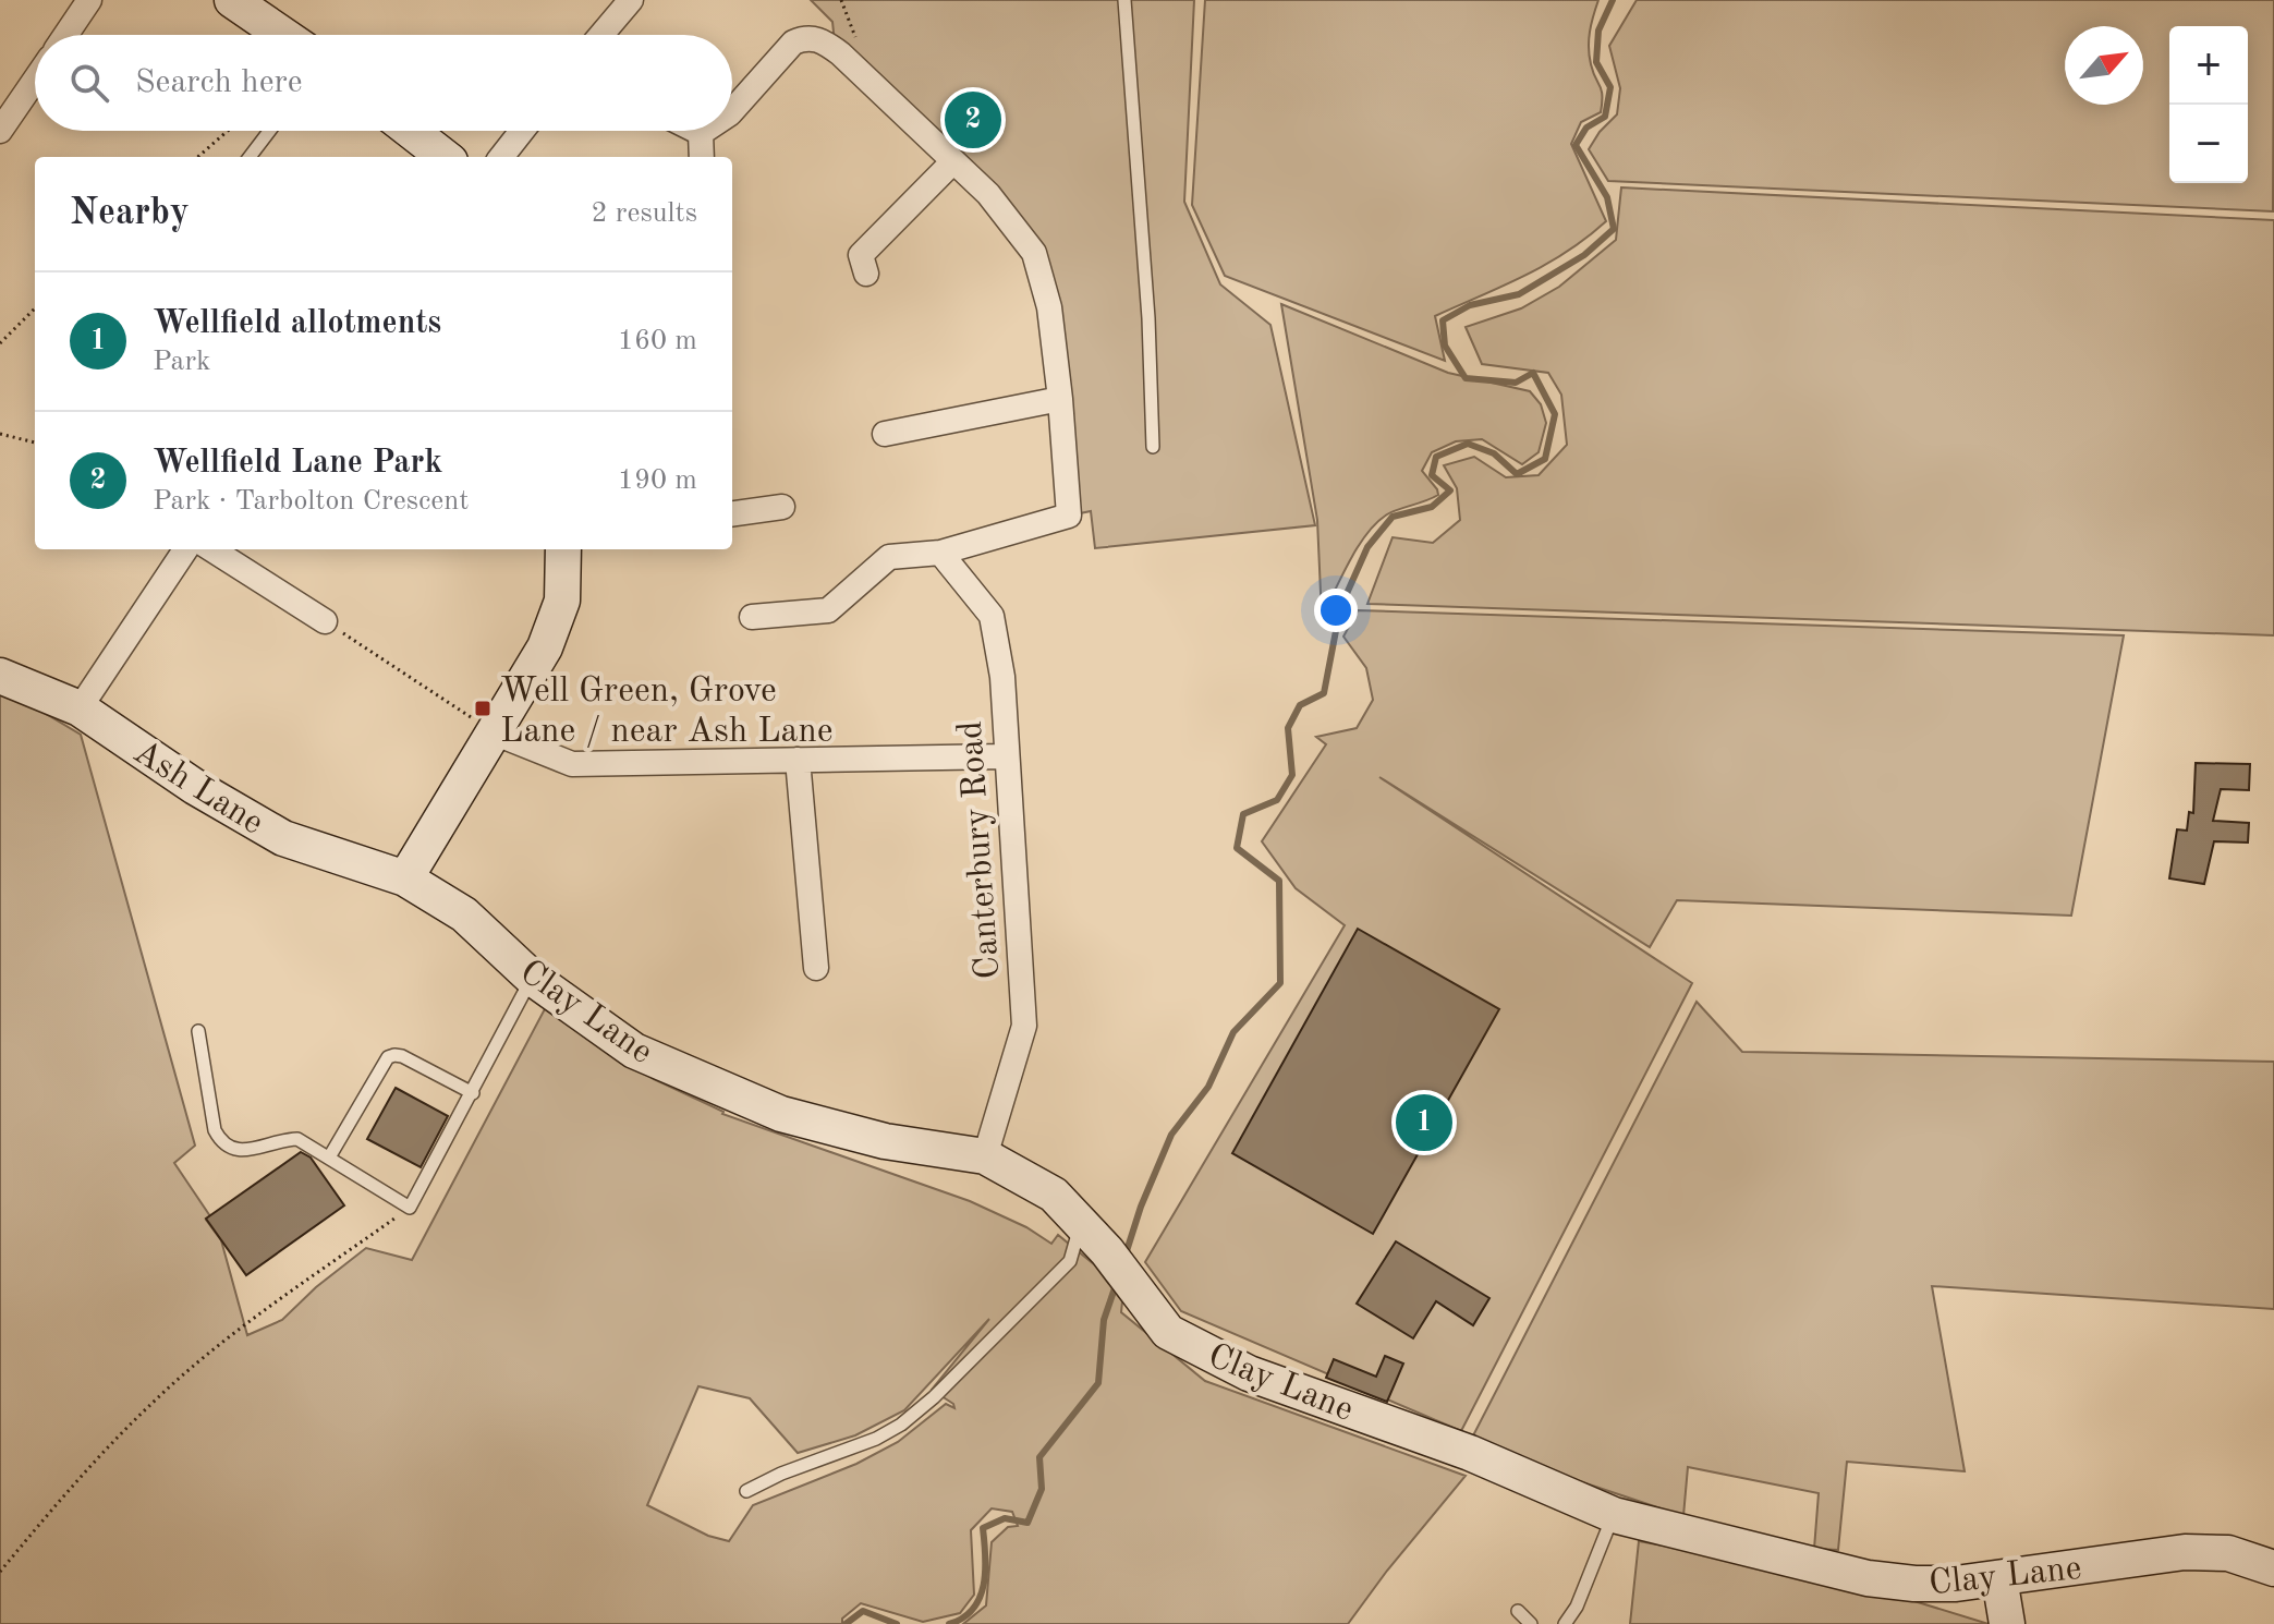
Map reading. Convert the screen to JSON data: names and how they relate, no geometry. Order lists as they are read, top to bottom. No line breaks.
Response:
{"streets":{"street":["Ash Lane","Canterbury Road","Clay Lane"]},"crossings":[["Ash Lane","Clay Lane"],["Canterbury Road","Clay Lane"]],"places":{"transit":["Well Green, Grove Lane / near Ash Lane"]},"north":"top right","page":{"map_buttons":["+","−"],"search":"Search here","pins":["2","1"],"heading":["Nearby","2 results"],"list":[{"mark":"1","name":"Wellfield allotments","note":"Park","value":"160 m"},{"mark":"2","name":"Wellfield Lane Park","note":"Park · Tarbolton Crescent","value":"190 m"}]}}
